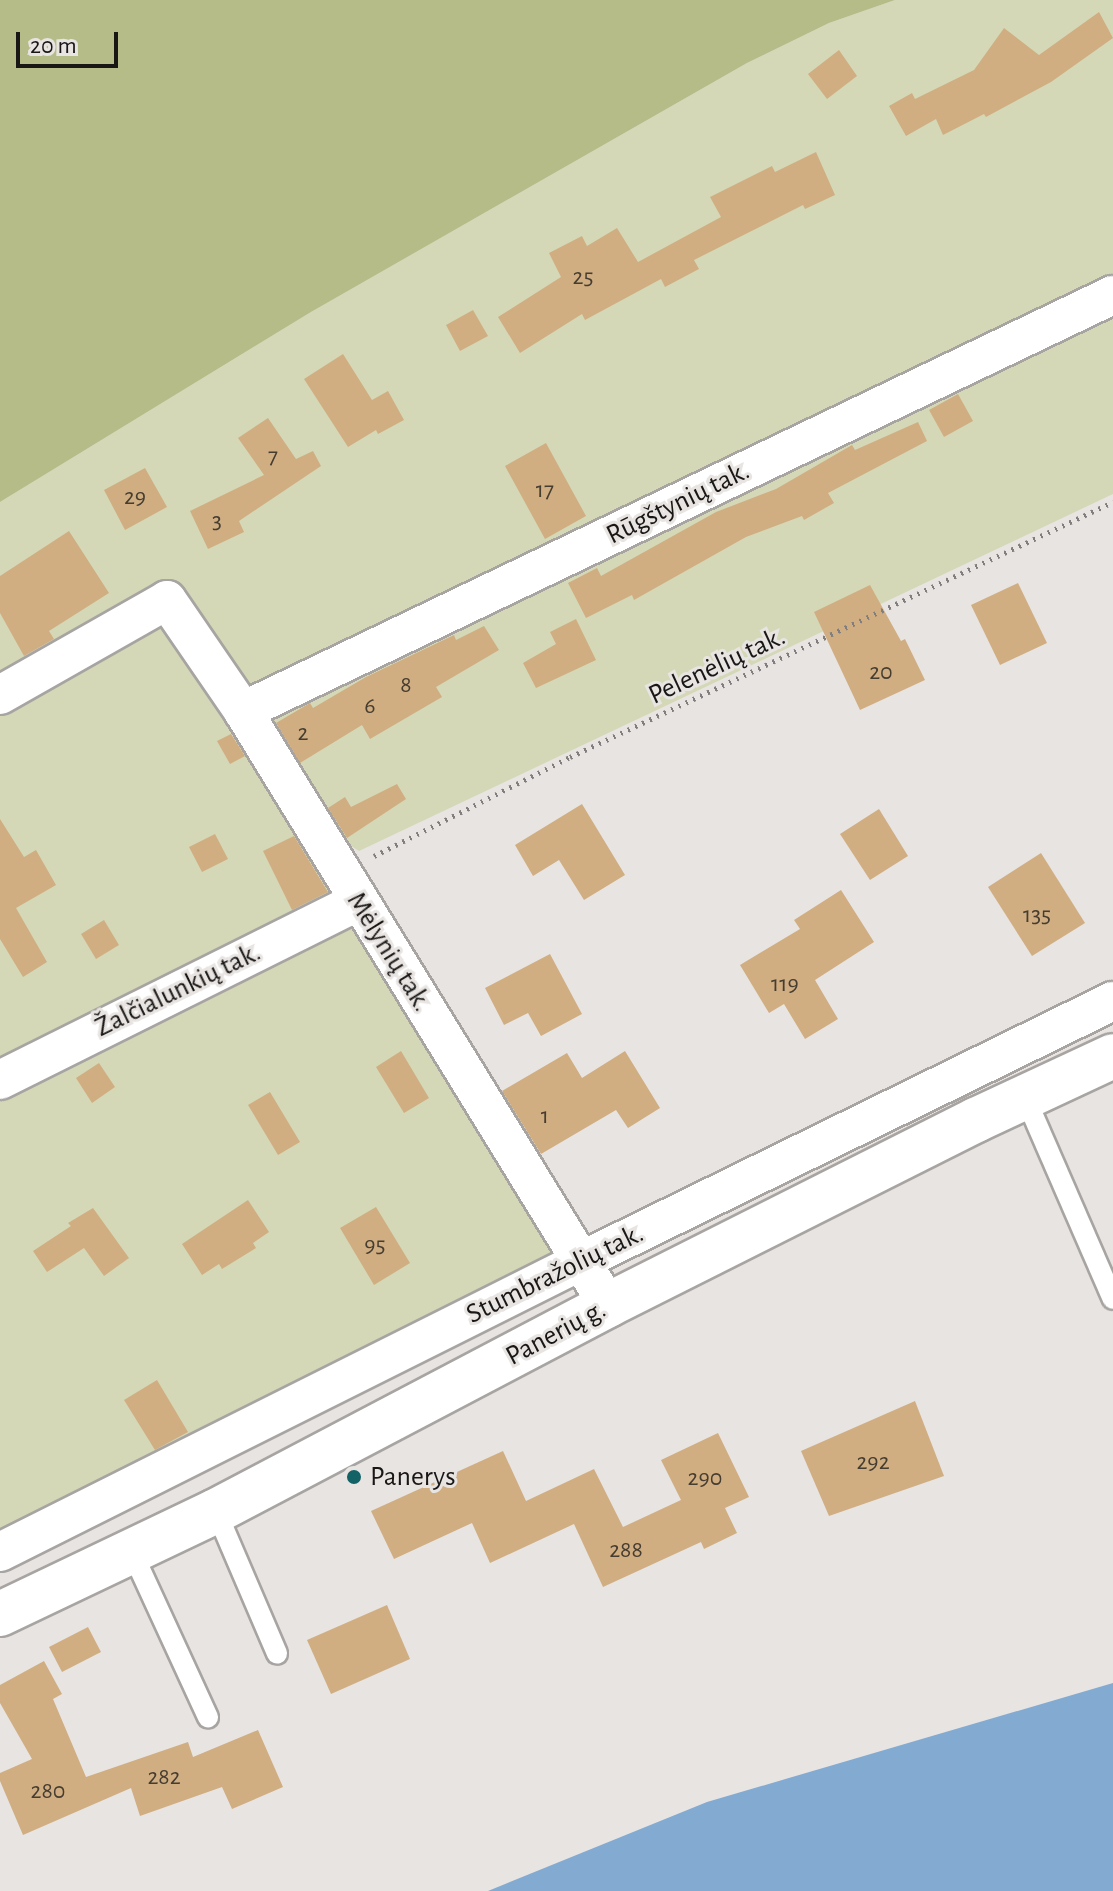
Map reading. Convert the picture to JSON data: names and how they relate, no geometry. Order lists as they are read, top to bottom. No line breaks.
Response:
{"streets":{"main road":["Panerių g."],"street":["Rūgštynių tak.","Mėlynių tak.","Žalčialunkių tak.","Stumbražolių tak."],"path":["Pelenėlių tak."]},"crossings":[["Rūgštynių tak.","Mėlynių tak."],["Pelenėlių tak.","Mėlynių tak."],["Pelenėlių tak.","Žalčialunkių tak."],["Mėlynių tak.","Žalčialunkių tak."],["Mėlynių tak.","Stumbražolių tak."],["Mėlynių tak.","Panerių g."]],"places":["Panerys"],"house_numbers":["25","7","17","29","3","20","8","6","2","135","119","1","95","292","290","288","282","280"],"scale_bar":"20 m"}
